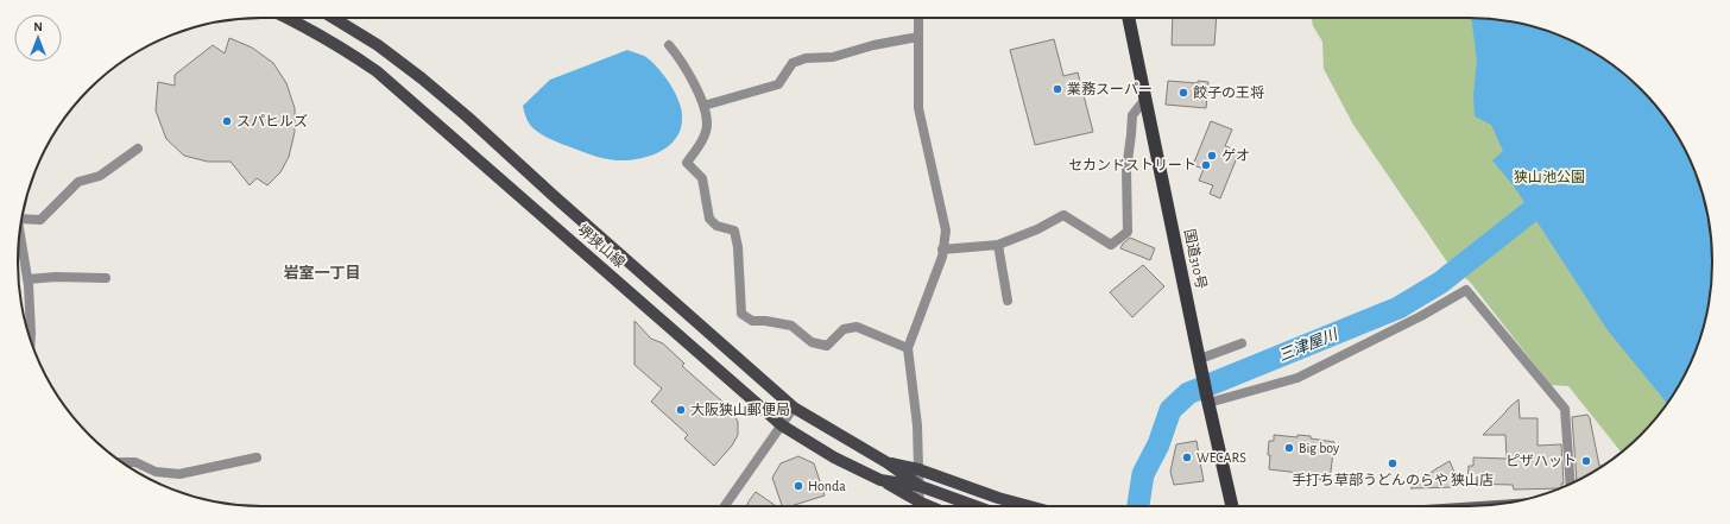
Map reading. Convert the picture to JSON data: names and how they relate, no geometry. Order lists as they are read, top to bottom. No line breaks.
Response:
{"streets":{"highway":["国道310号"],"main road":["堺狭山線"]},"districts":["岩室一丁目"],"water":["三津屋川"],"parks":["狭山池公園"],"places":["業務スーパー","餃子の王将","スパヒルズ","ゲオ","セカンドストリート","大阪狭山郵便局","Big boy","WECARS","ピザハット","手打ち草部うどんのらや 狭山店","Honda"],"north":"top"}
